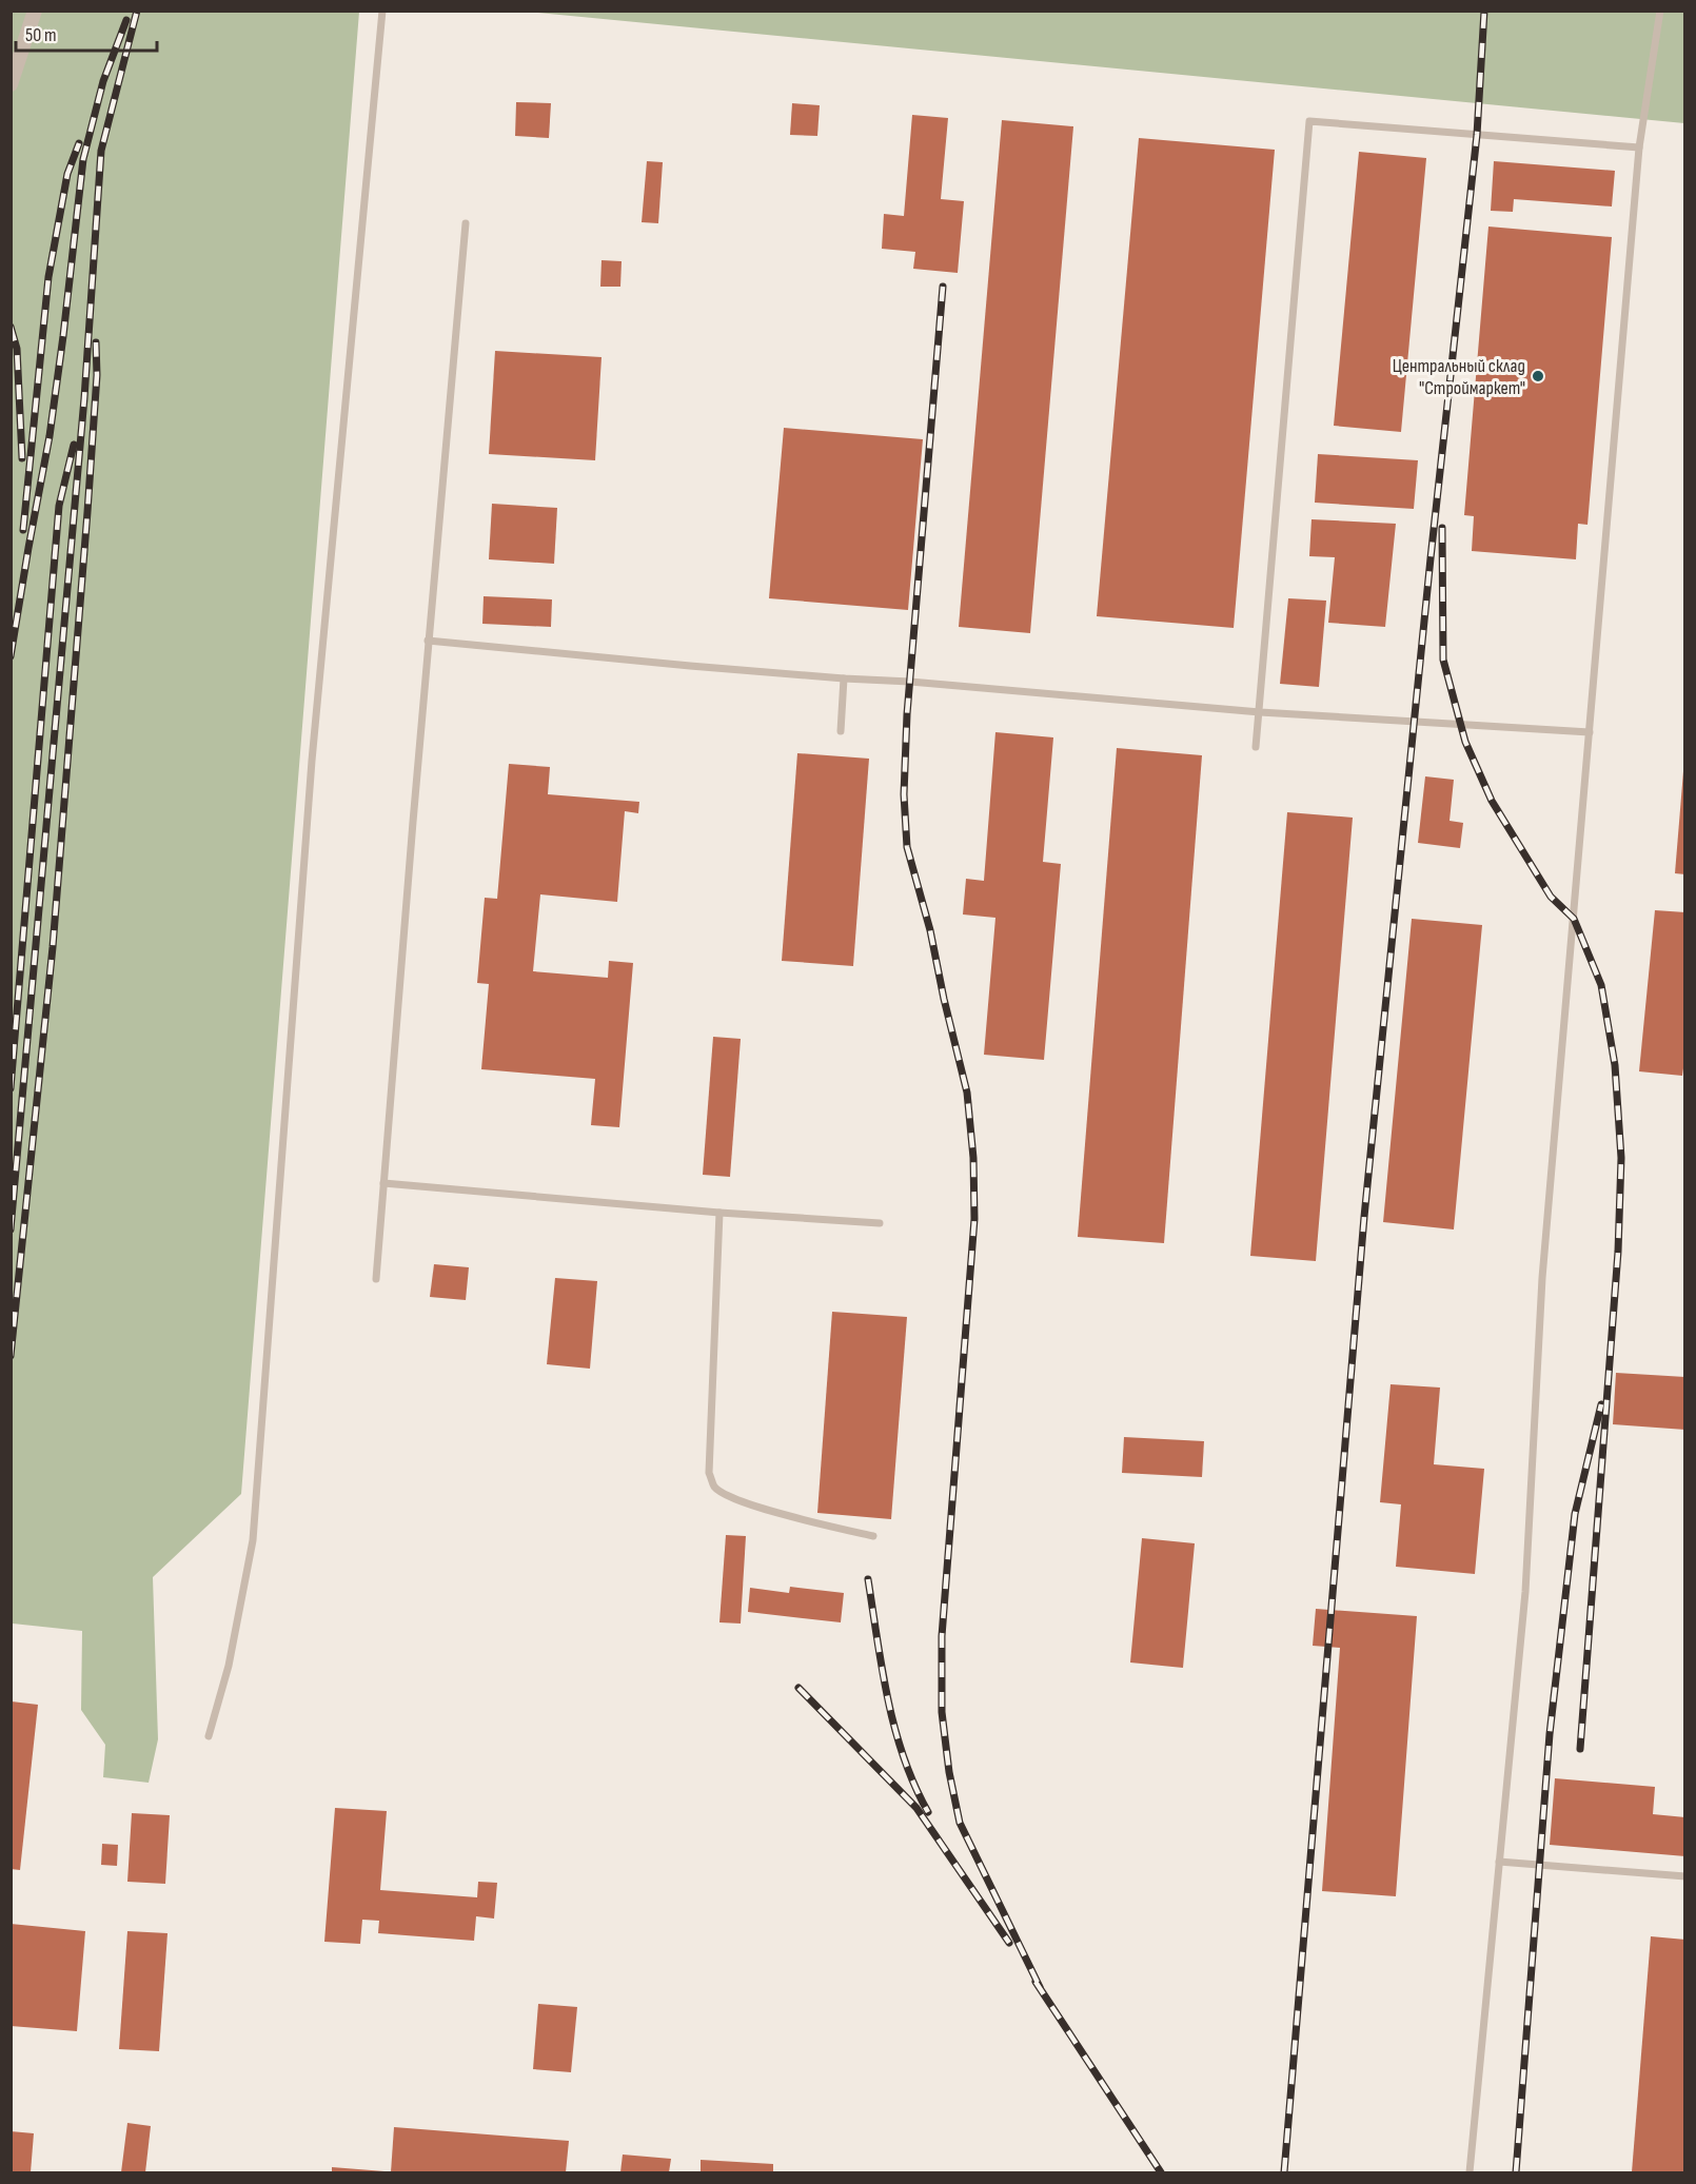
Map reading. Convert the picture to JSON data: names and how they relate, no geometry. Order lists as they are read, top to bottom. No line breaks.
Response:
{"places":["Центральный склад \"Строймаркет\""],"scale_bar":"50 m"}
